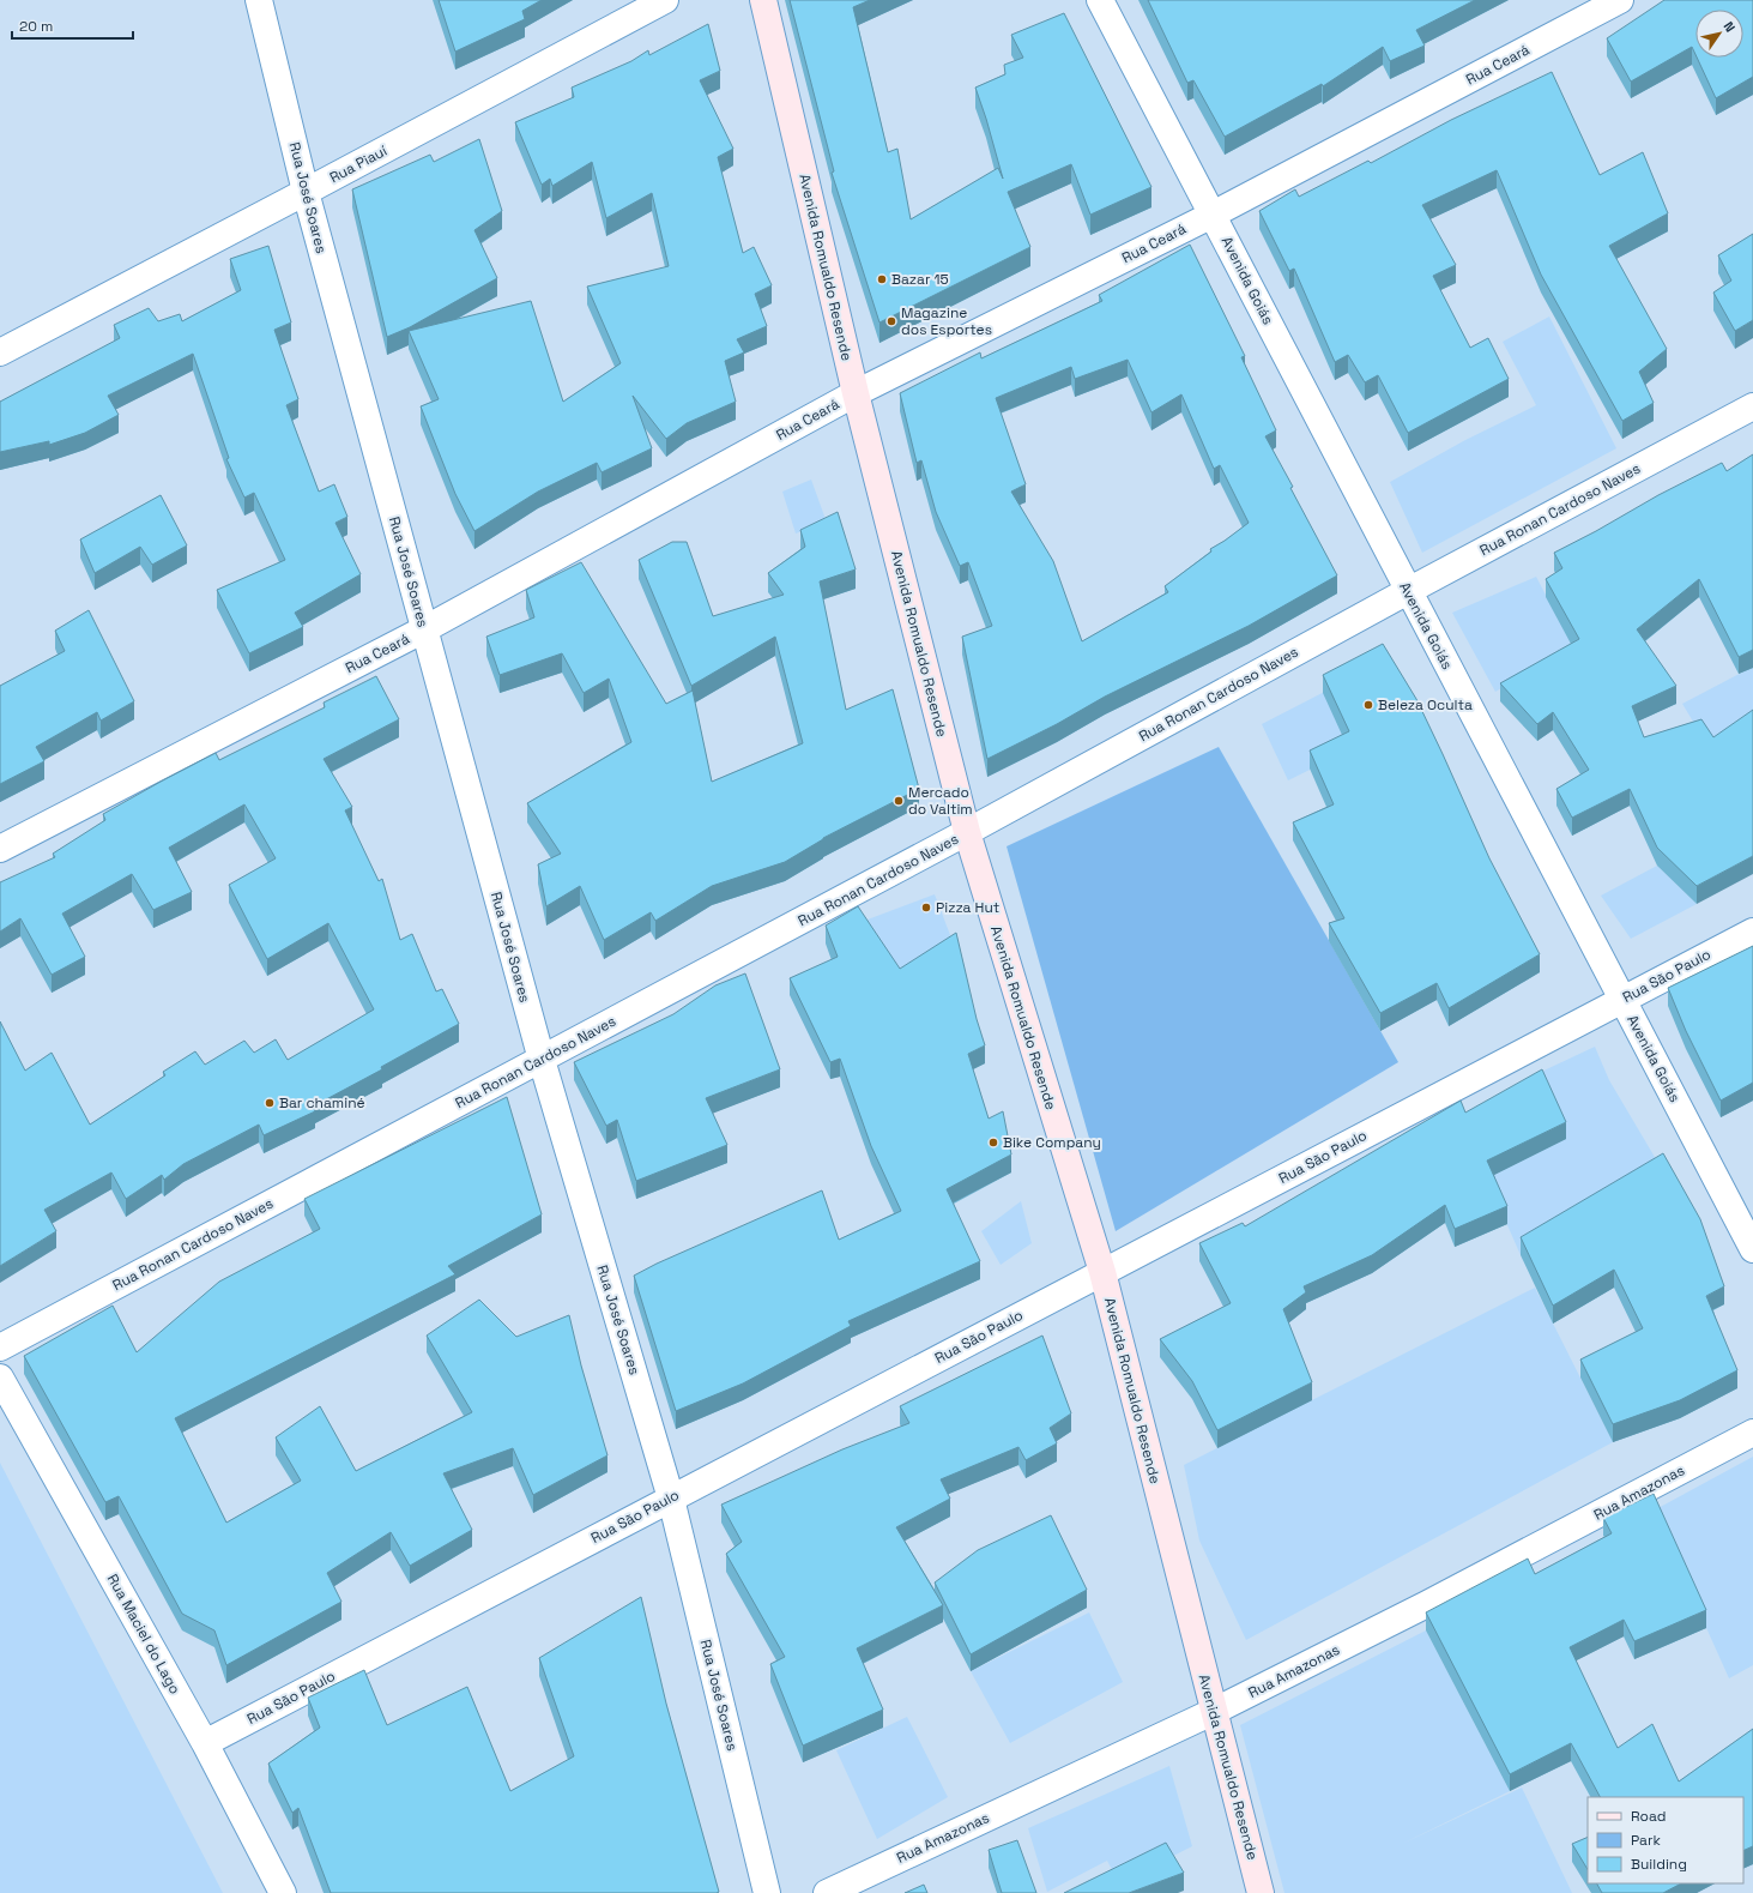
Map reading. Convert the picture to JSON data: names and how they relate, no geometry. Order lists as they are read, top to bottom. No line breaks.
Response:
{"streets":{"street":["Rua Ceará","Rua Piauí","Rua José Soares","Avenida Romualdo Resende","Avenida Goiás","Rua Ronan Cardoso Naves","Rua São Paulo","Rua Amazonas","Rua Maciel do Lago"]},"crossings":[["Rua Ceará","Rua José Soares"],["Rua Ceará","Avenida Romualdo Resende"],["Rua Ceará","Avenida Goiás"],["Rua Piauí","Rua José Soares"],["Rua José Soares","Rua Ronan Cardoso Naves"],["Rua José Soares","Rua São Paulo"],["Avenida Romualdo Resende","Rua Ronan Cardoso Naves"],["Avenida Romualdo Resende","Rua São Paulo"],["Avenida Romualdo Resende","Rua Amazonas"],["Avenida Goiás","Rua Ronan Cardoso Naves"],["Avenida Goiás","Rua São Paulo"],["Rua São Paulo","Rua Maciel do Lago"]],"places":["Bazar 15","Magazine dos Esportes","Beleza Oculta","Mercado do Valtim","Pizza Hut","Bar chaminé","Bike Company"],"legend":["Road","Park","Building"],"scale_bar":"20 m","north":"top right"}
